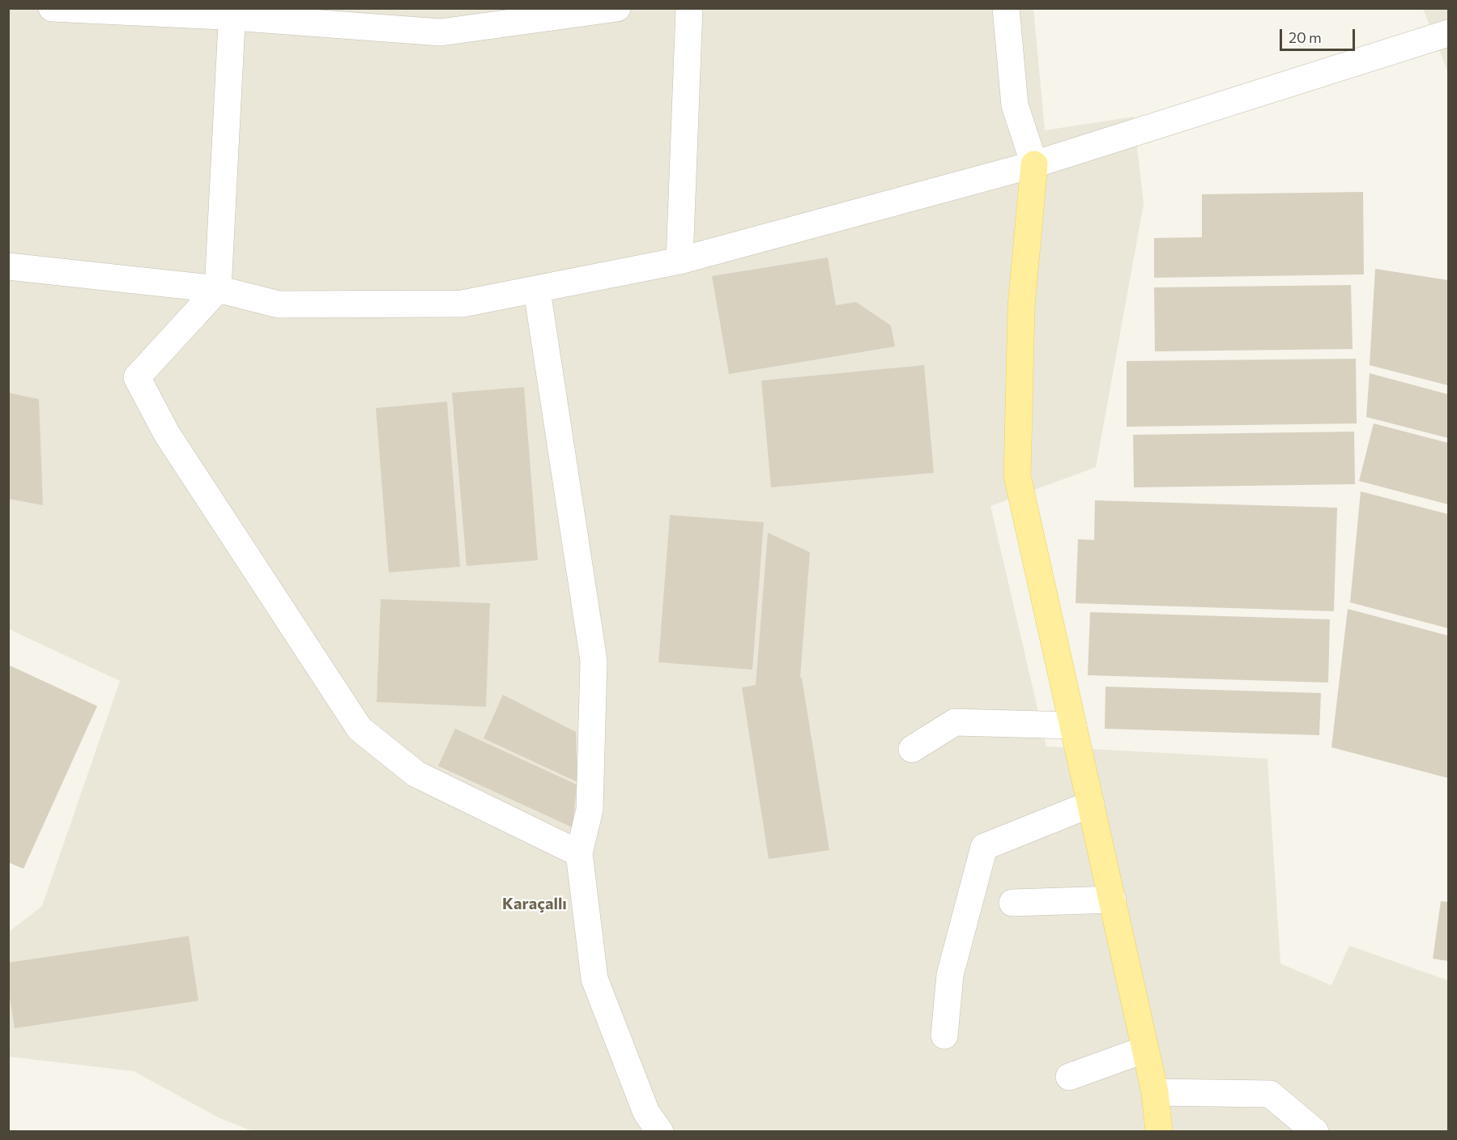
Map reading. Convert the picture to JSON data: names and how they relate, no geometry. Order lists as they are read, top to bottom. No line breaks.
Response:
{"districts":["Karaçallı"],"scale_bar":"20 m"}
